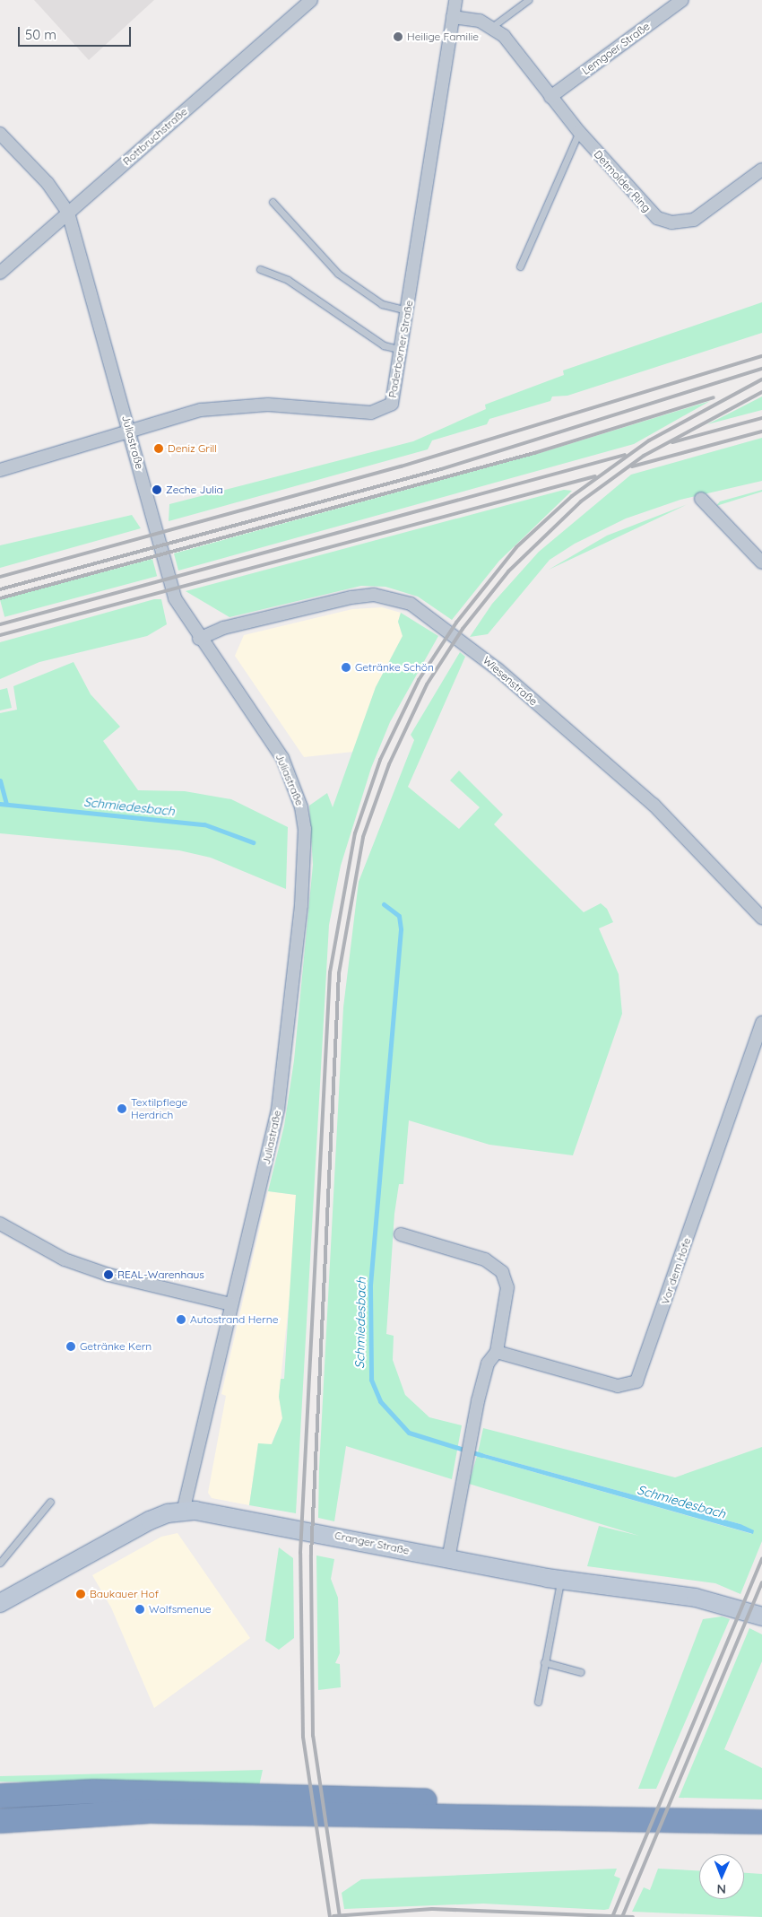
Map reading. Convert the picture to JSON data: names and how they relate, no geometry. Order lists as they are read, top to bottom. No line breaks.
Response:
{"streets":{"street":["Lemgoer Straße","Rottbruchstraße","Detmolder Ring","Paderborner Straße","Juliastraße","Wiesenstraße","Vor dem Hofe","Cranger Straße"]},"crossings":[["Lemgoer Straße","Detmolder Ring"],["Rottbruchstraße","Juliastraße"],["Paderborner Straße","Juliastraße"],["Juliastraße","Wiesenstraße"],["Juliastraße","Cranger Straße"]],"water":["Schmiedesbach"],"places":["Heilige Familie","Deniz Grill","Zeche Julia","Getränke Schön","Textilpflege Herdrich","REAL-Warenhaus","Autostrand Herne","Getränke Kern","Baukauer Hof","Wolfsmenue"],"scale_bar":"50 m","north":"bottom"}
